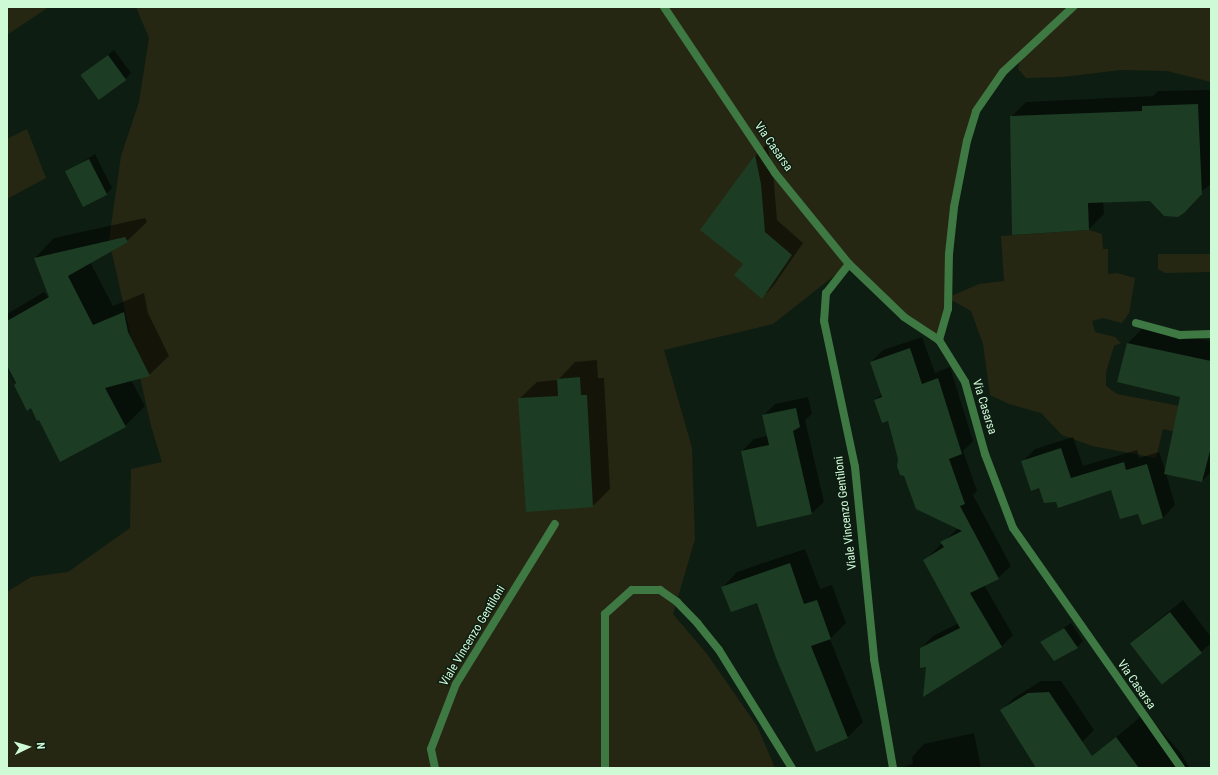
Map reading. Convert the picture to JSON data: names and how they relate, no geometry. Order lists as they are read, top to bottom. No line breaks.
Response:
{"streets":{"street":["Via Casarsa","Viale Vincenzo Gentiloni"]},"crossings":[["Via Casarsa","Viale Vincenzo Gentiloni"]],"north":"right"}
